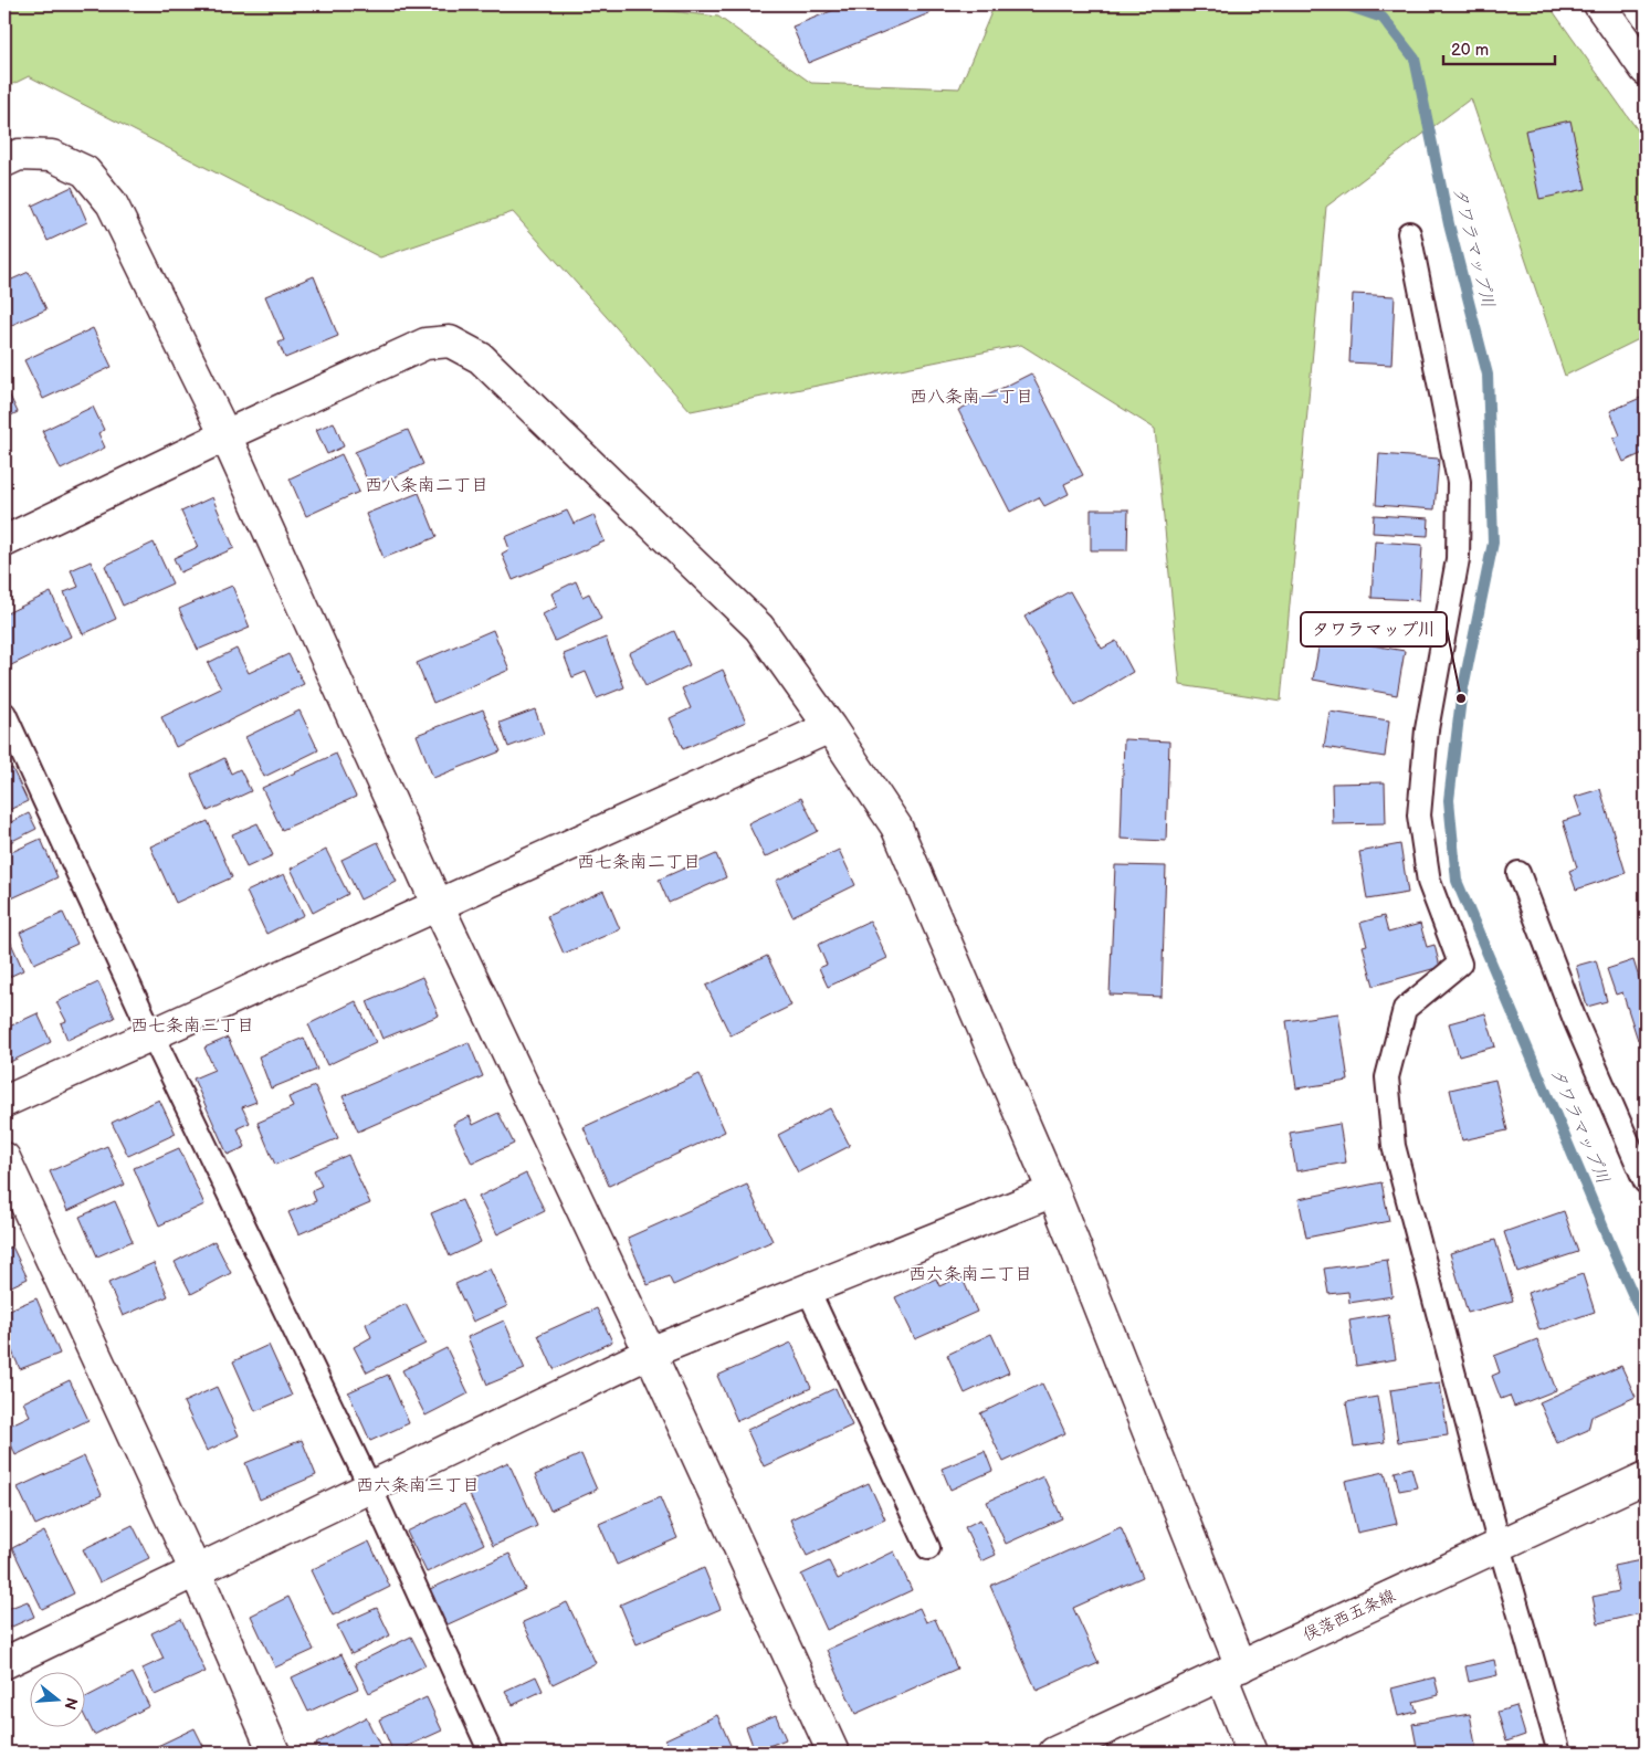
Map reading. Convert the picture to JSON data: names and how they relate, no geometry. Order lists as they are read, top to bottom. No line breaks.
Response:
{"streets":{"street":["俣落西五条線"]},"districts":["西八条南一丁目","西八条南二丁目","西七条南二丁目","西七条南三丁目","西六条南二丁目","西六条南三丁目"],"water":["タワラマップ川"],"places":["タワラマップ川"],"scale_bar":"20 m","north":"right"}
